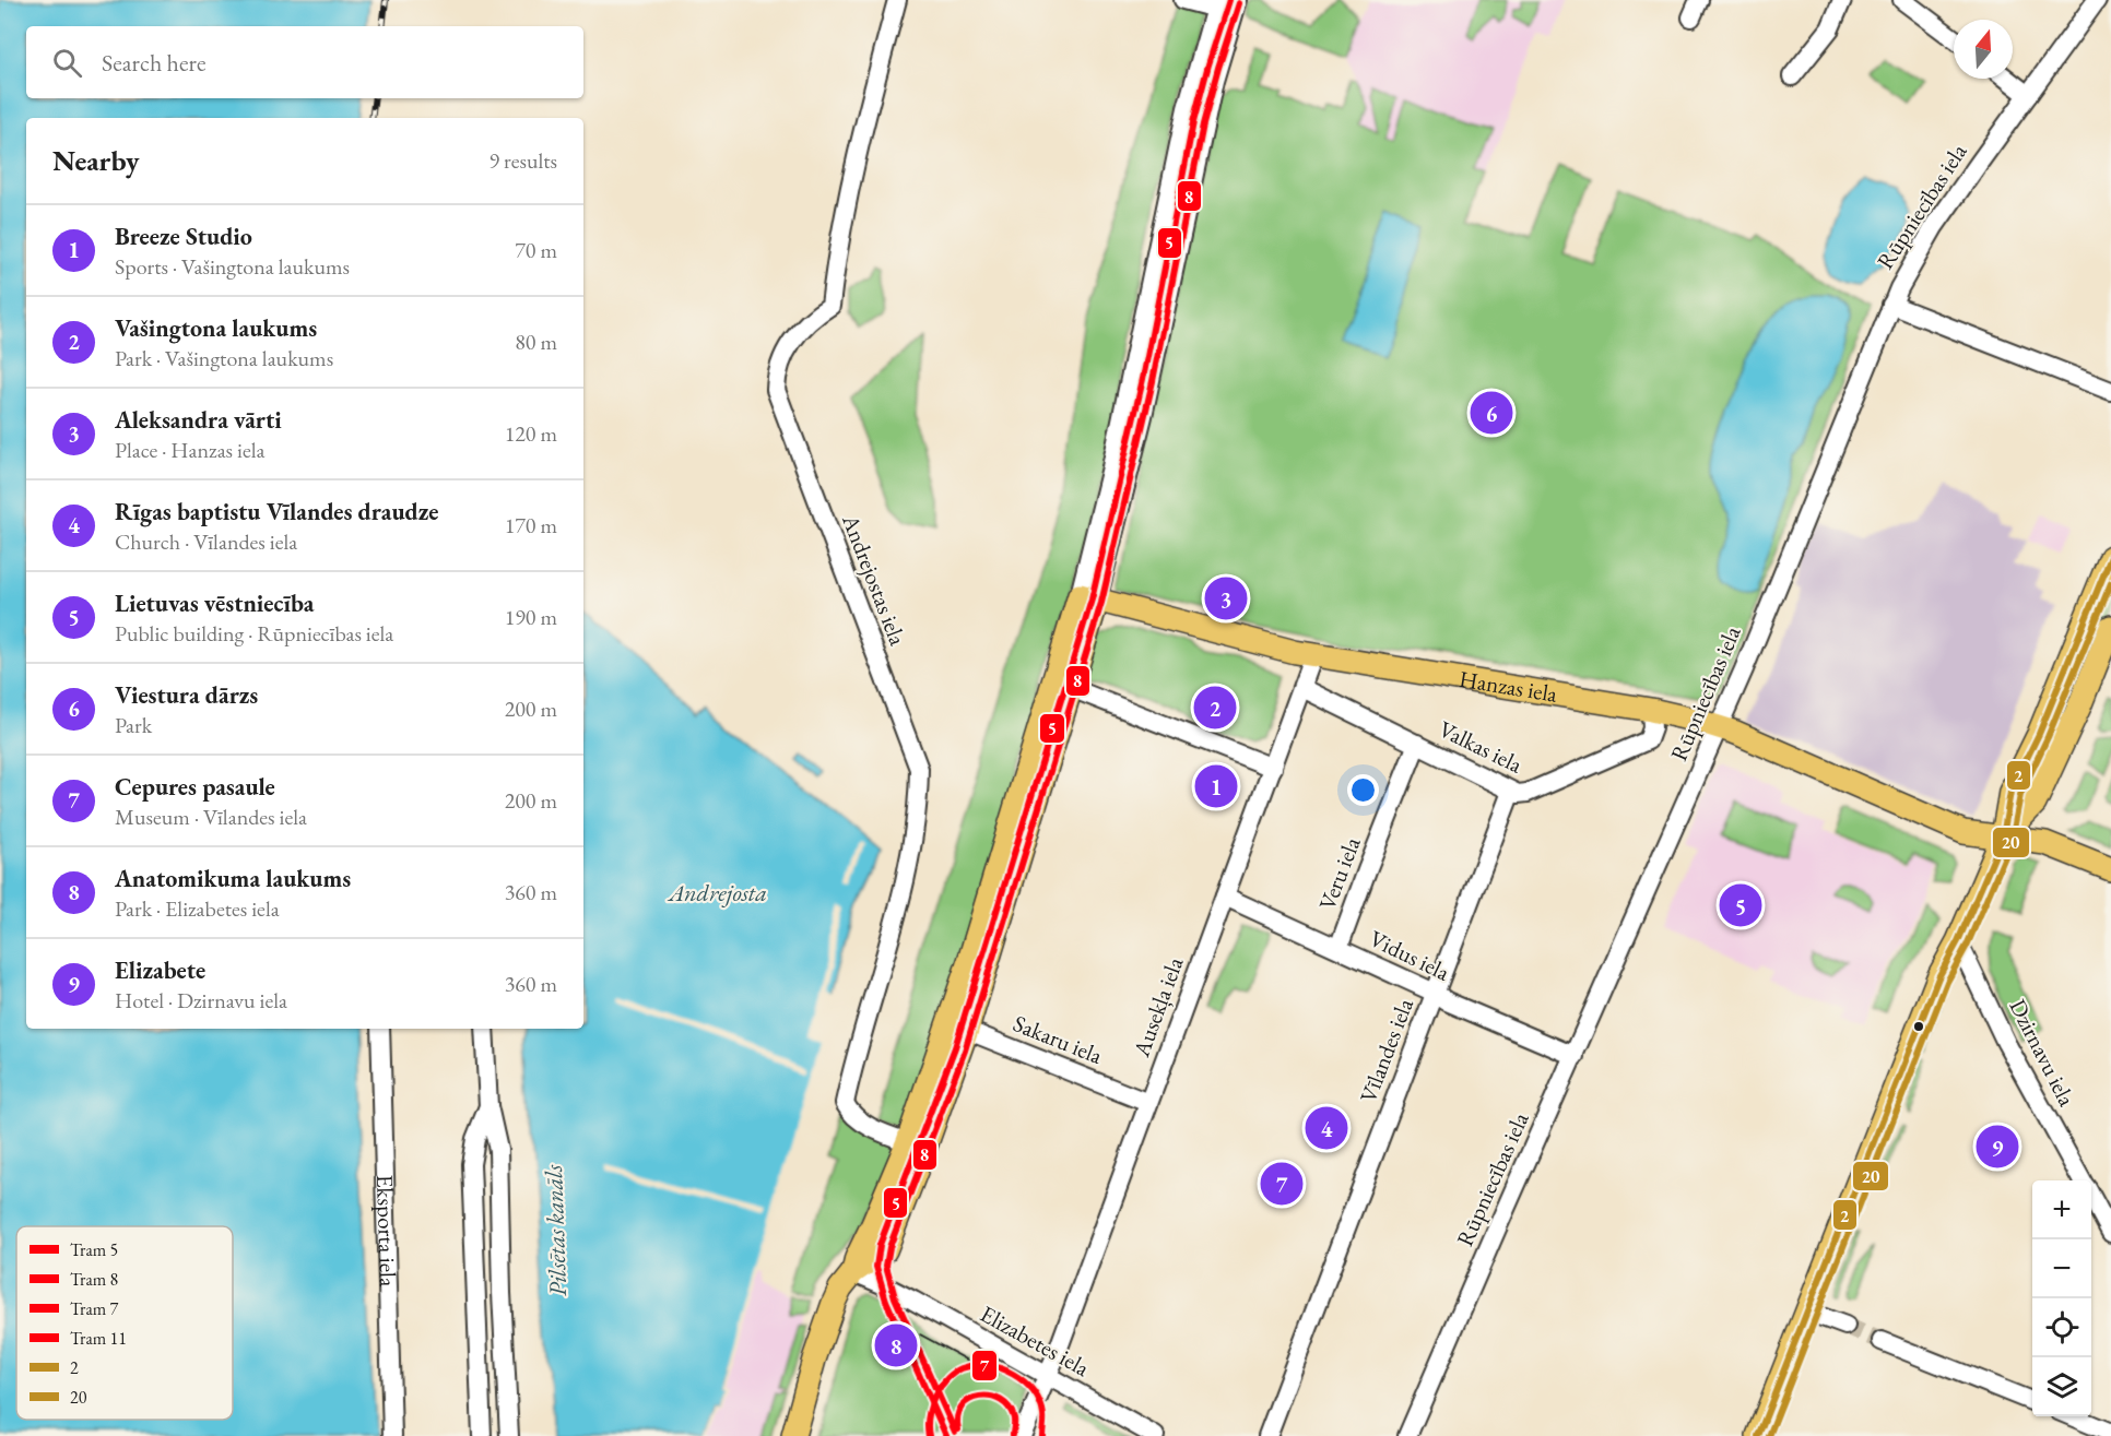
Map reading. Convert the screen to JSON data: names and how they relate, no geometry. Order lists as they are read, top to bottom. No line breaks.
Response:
{"streets":{"main road":["Hanzas iela"],"street":["Rūpniecības iela","Andrejostas iela","Valkas iela","Veru iela","Vidus iela","Ausekļa iela","Sakaru iela","Vīlandes iela","Dzirnavu iela","Eksporta iela","Elizabetes iela"]},"crossings":[["Rūpniecības iela","Hanzas iela"],["Rūpniecības iela","Vidus iela"],["Hanzas iela","Valkas iela"],["Hanzas iela","Ausekļa iela"],["Valkas iela","Veru iela"],["Valkas iela","Ausekļa iela"],["Valkas iela","Vīlandes iela"],["Veru iela","Vidus iela"],["Vidus iela","Ausekļa iela"],["Vidus iela","Vīlandes iela"],["Ausekļa iela","Sakaru iela"],["Ausekļa iela","Elizabetes iela"]],"water":["Andrejosta","Pilsētas kanāls"],"lines":["tram line 5","tram line 8","transit line 2","transit line 20","tram line 7","tram line 11"],"legend":["Tram 5","Tram 8","Tram 7","Tram 11","2","20"],"north":"top","page":{"search":"Search here","heading":["Nearby","9 results"],"list":[{"mark":"1","name":"Breeze Studio","note":"Sports · Vašingtona laukums","value":"70 m"},{"mark":"2","name":"Vašingtona laukums","note":"Park · Vašingtona laukums","value":"80 m"},{"mark":"3","name":"Aleksandra vārti","note":"Place · Hanzas iela","value":"120 m"},{"mark":"4","name":"Rīgas baptistu Vīlandes draudze","note":"Church · Vīlandes iela","value":"170 m"},{"mark":"5","name":"Lietuvas vēstniecība","note":"Public building · Rūpniecības iela","value":"190 m"},{"mark":"6","name":"Viestura dārzs","note":"Park","value":"200 m"},{"mark":"7","name":"Cepures pasaule","note":"Museum · Vīlandes iela","value":"200 m"},{"mark":"8","name":"Anatomikuma laukums","note":"Park · Elizabetes iela","value":"360 m"},{"mark":"9","name":"Elizabete","note":"Hotel · Dzirnavu iela","value":"360 m"}],"pins":["6","3","2","1","5","4","9","7","8"],"map_buttons":["+","−"]}}
